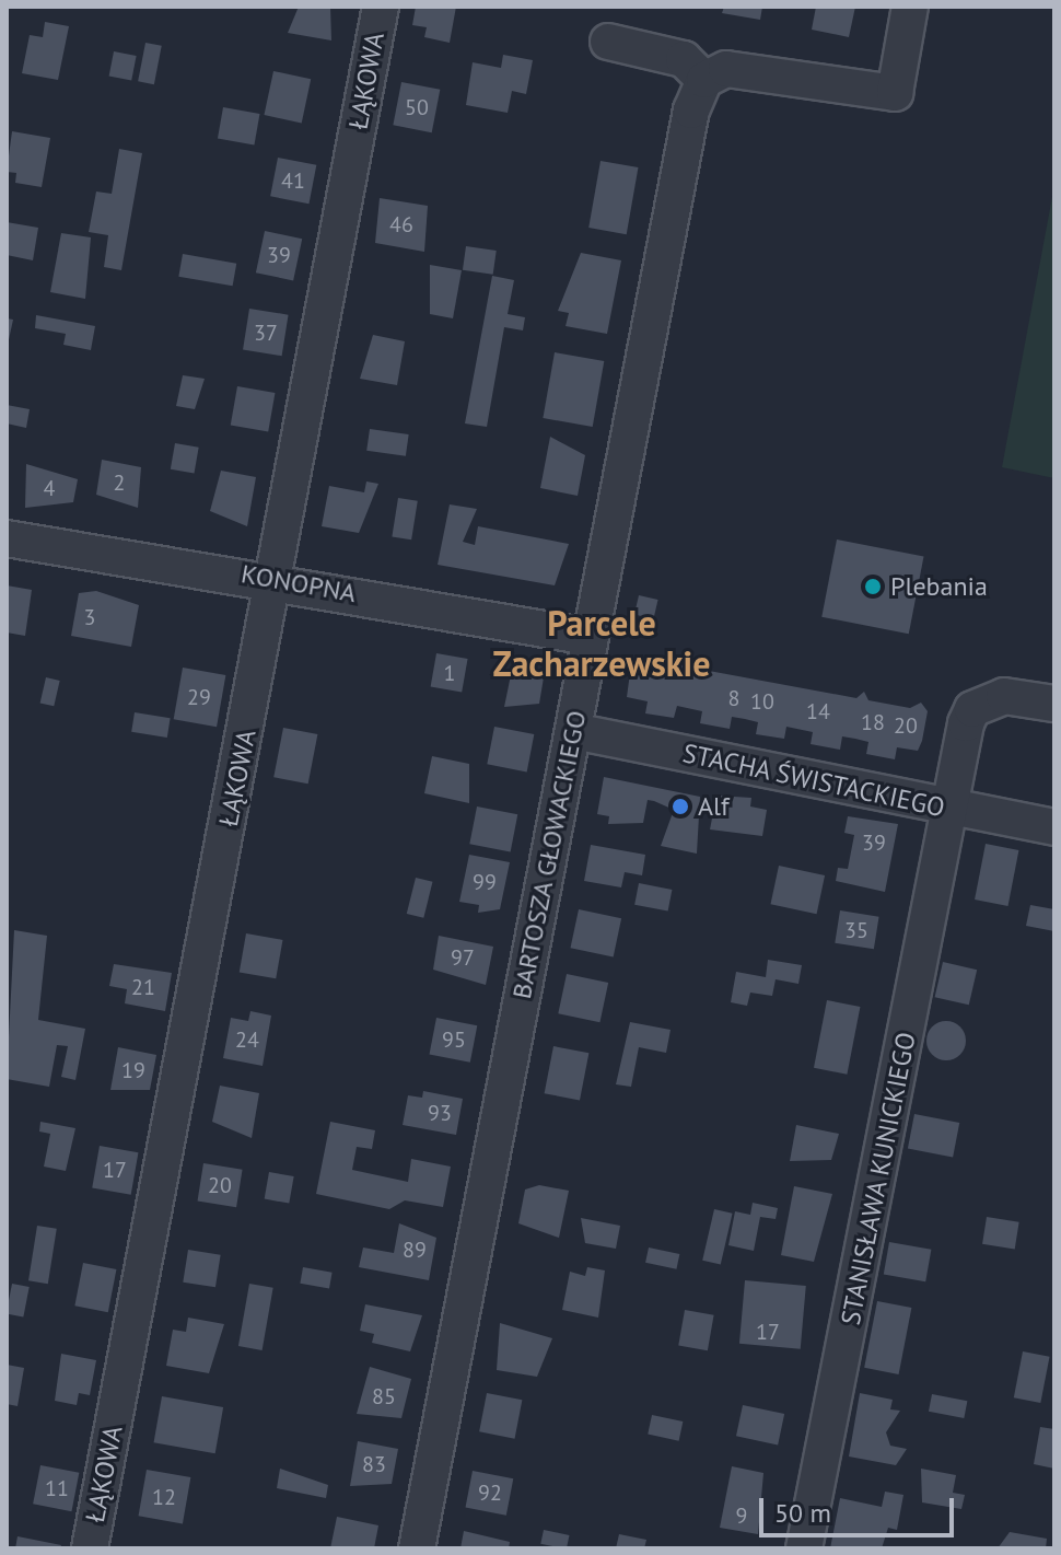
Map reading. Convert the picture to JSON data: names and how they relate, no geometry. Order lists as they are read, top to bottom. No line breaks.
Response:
{"streets":{"street":["ŁĄKOWA","KONOPNA","STACHA ŚWISTACKIEGO","BARTOSZA GŁOWACKIEGO","STANISŁAWA KUNICKIEGO"]},"crossings":[["ŁĄKOWA","KONOPNA"],["KONOPNA","BARTOSZA GŁOWACKIEGO"],["STACHA ŚWISTACKIEGO","BARTOSZA GŁOWACKIEGO"],["STACHA ŚWISTACKIEGO","STANISŁAWA KUNICKIEGO"]],"districts":["Parcele Zacharzewskie"],"places":["Plebania","Alf"],"house_numbers":["50","41","46","39","37","2","4","3","1","29","8","10","14","18","20","39","99","35","97","21","24","95","19","93","17","20","89","17","85","83","11","92","12","9"],"scale_bar":"50 m"}
